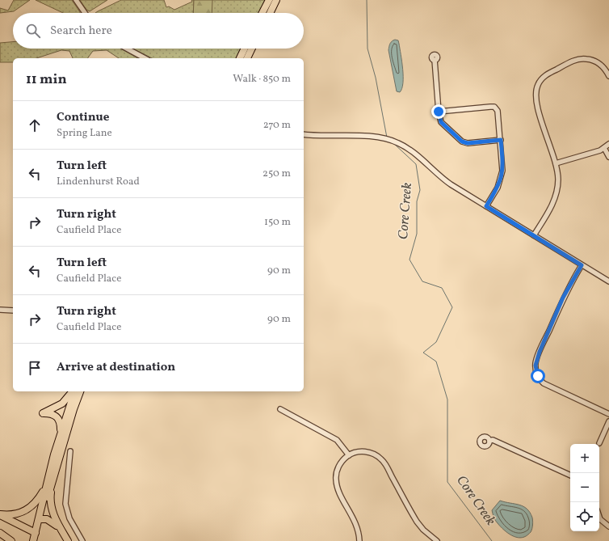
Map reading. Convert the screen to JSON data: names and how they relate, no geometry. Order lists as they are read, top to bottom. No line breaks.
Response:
{"water":["Core Creek"],"page":{"search":"Search here","heading":["11 min","Walk · 850 m"],"list":[["Continue","Spring Lane","270 m"],["Turn left","Lindenhurst Road","250 m"],["Turn right","Caufield Place","150 m"],["Turn left","Caufield Place","90 m"],["Turn right","Caufield Place","90 m"],"Arrive at destination"],"map_buttons":["+","−"]}}
